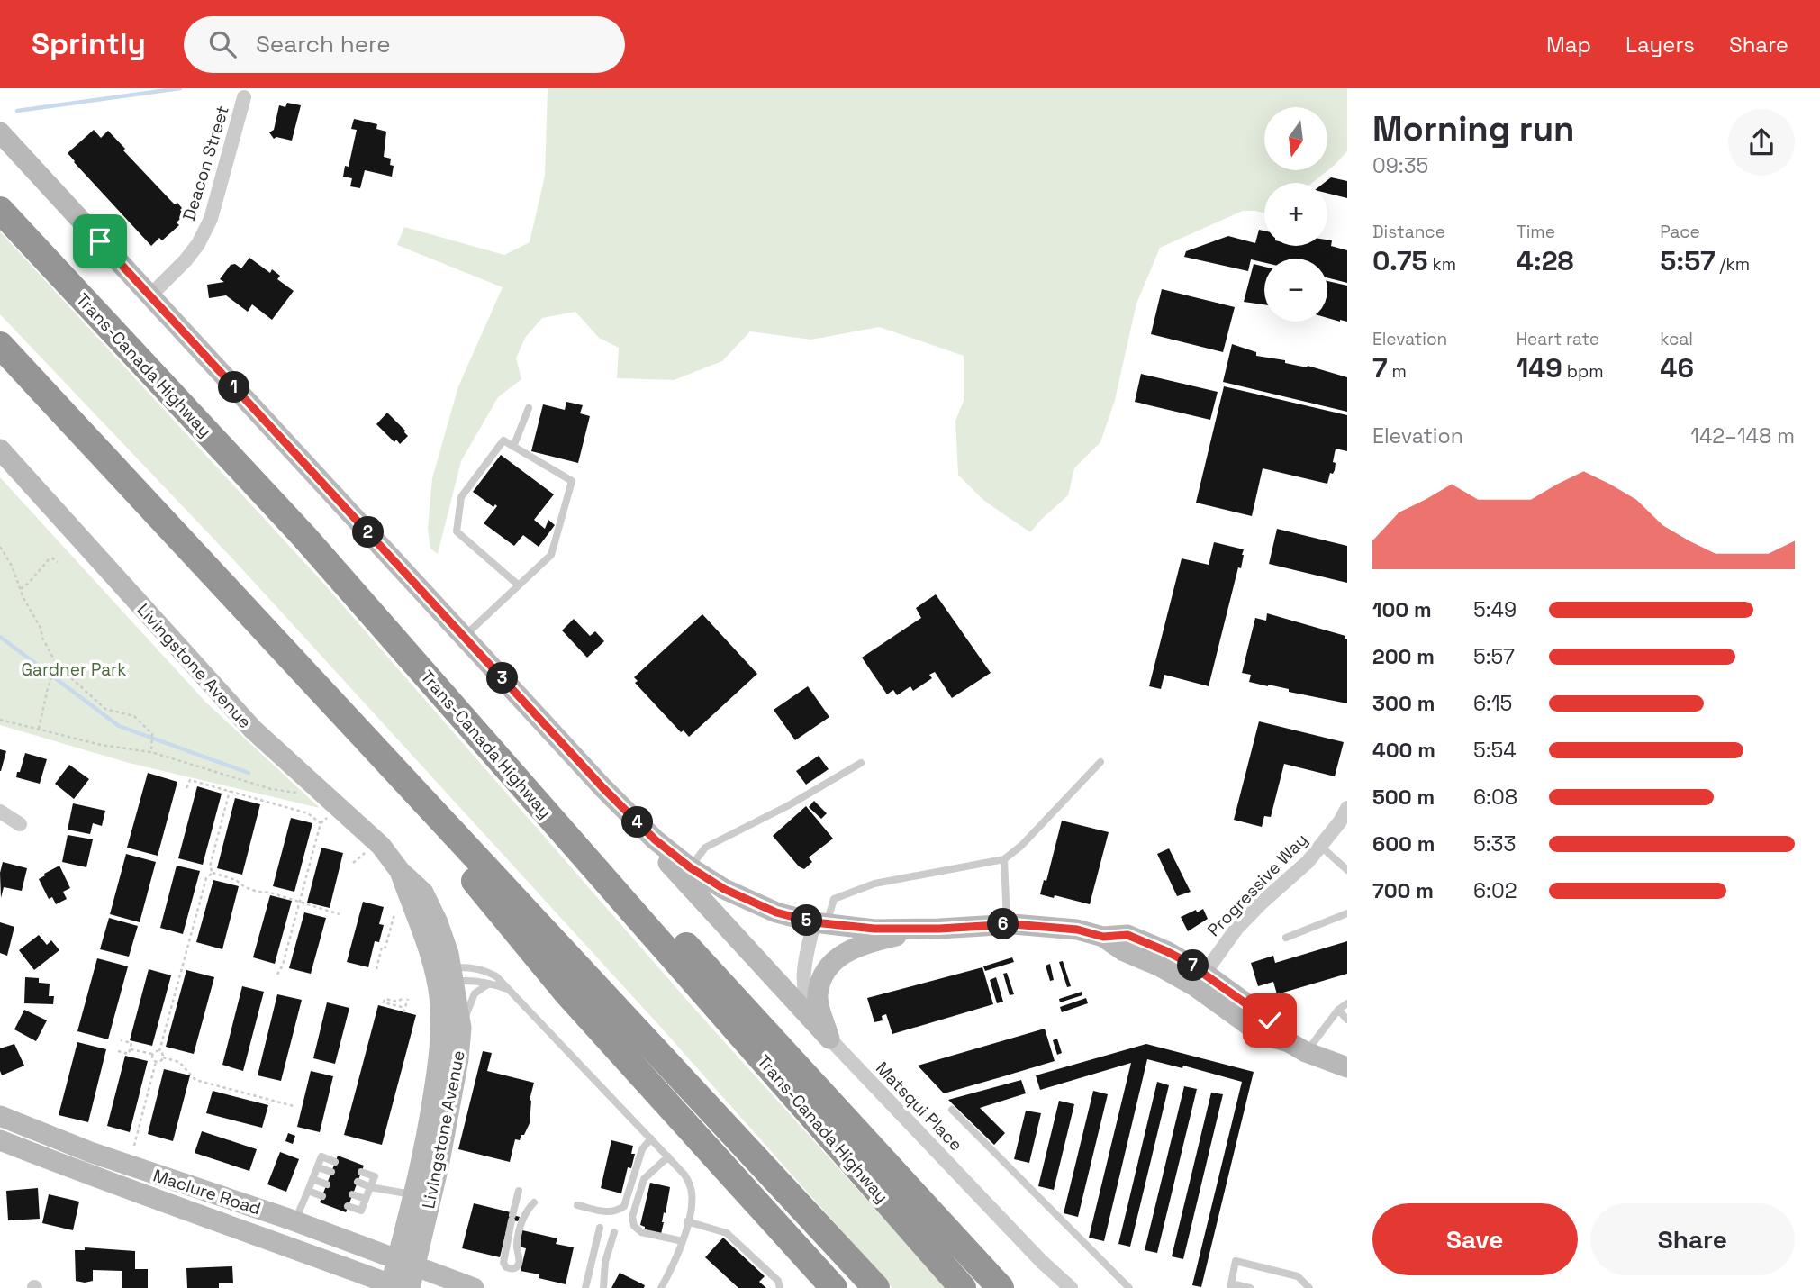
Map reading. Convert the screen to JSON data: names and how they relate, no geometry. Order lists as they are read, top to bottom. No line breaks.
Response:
{"streets":{"highway":["Trans-Canada Highway"],"street":["Deacon Street","Livingstone Avenue","Progressive Way","Matsqui Place","Maclure Road"]},"crossings":[["Livingstone Avenue","Maclure Road"]],"parks":["Gardner Park"],"north":"bottom","page":{"header":"Sprintly","search":"Search here","nav":["Map","Layers","Share"],"heading":["Morning run","09:35"],"map_buttons":["+","−"],"stats":[["Distance","0.75 km"],["Time","4:28"],["Pace","5:57 /km"],["Elevation","7 m"],["Heart rate","149 bpm"],["kcal","46"]],"pins":["1","2","3","4","5","6","7"],"chart":["Elevation","142–148 m"],"list":[{"name":"100 m","note":"5:49"},{"name":"200 m","note":"5:57"},{"name":"300 m","note":"6:15"},{"name":"400 m","note":"5:54"},{"name":"500 m","note":"6:08"},{"name":"600 m","note":"5:33"},{"name":"700 m","note":"6:02"}],"buttons":["Save","Share"]}}
